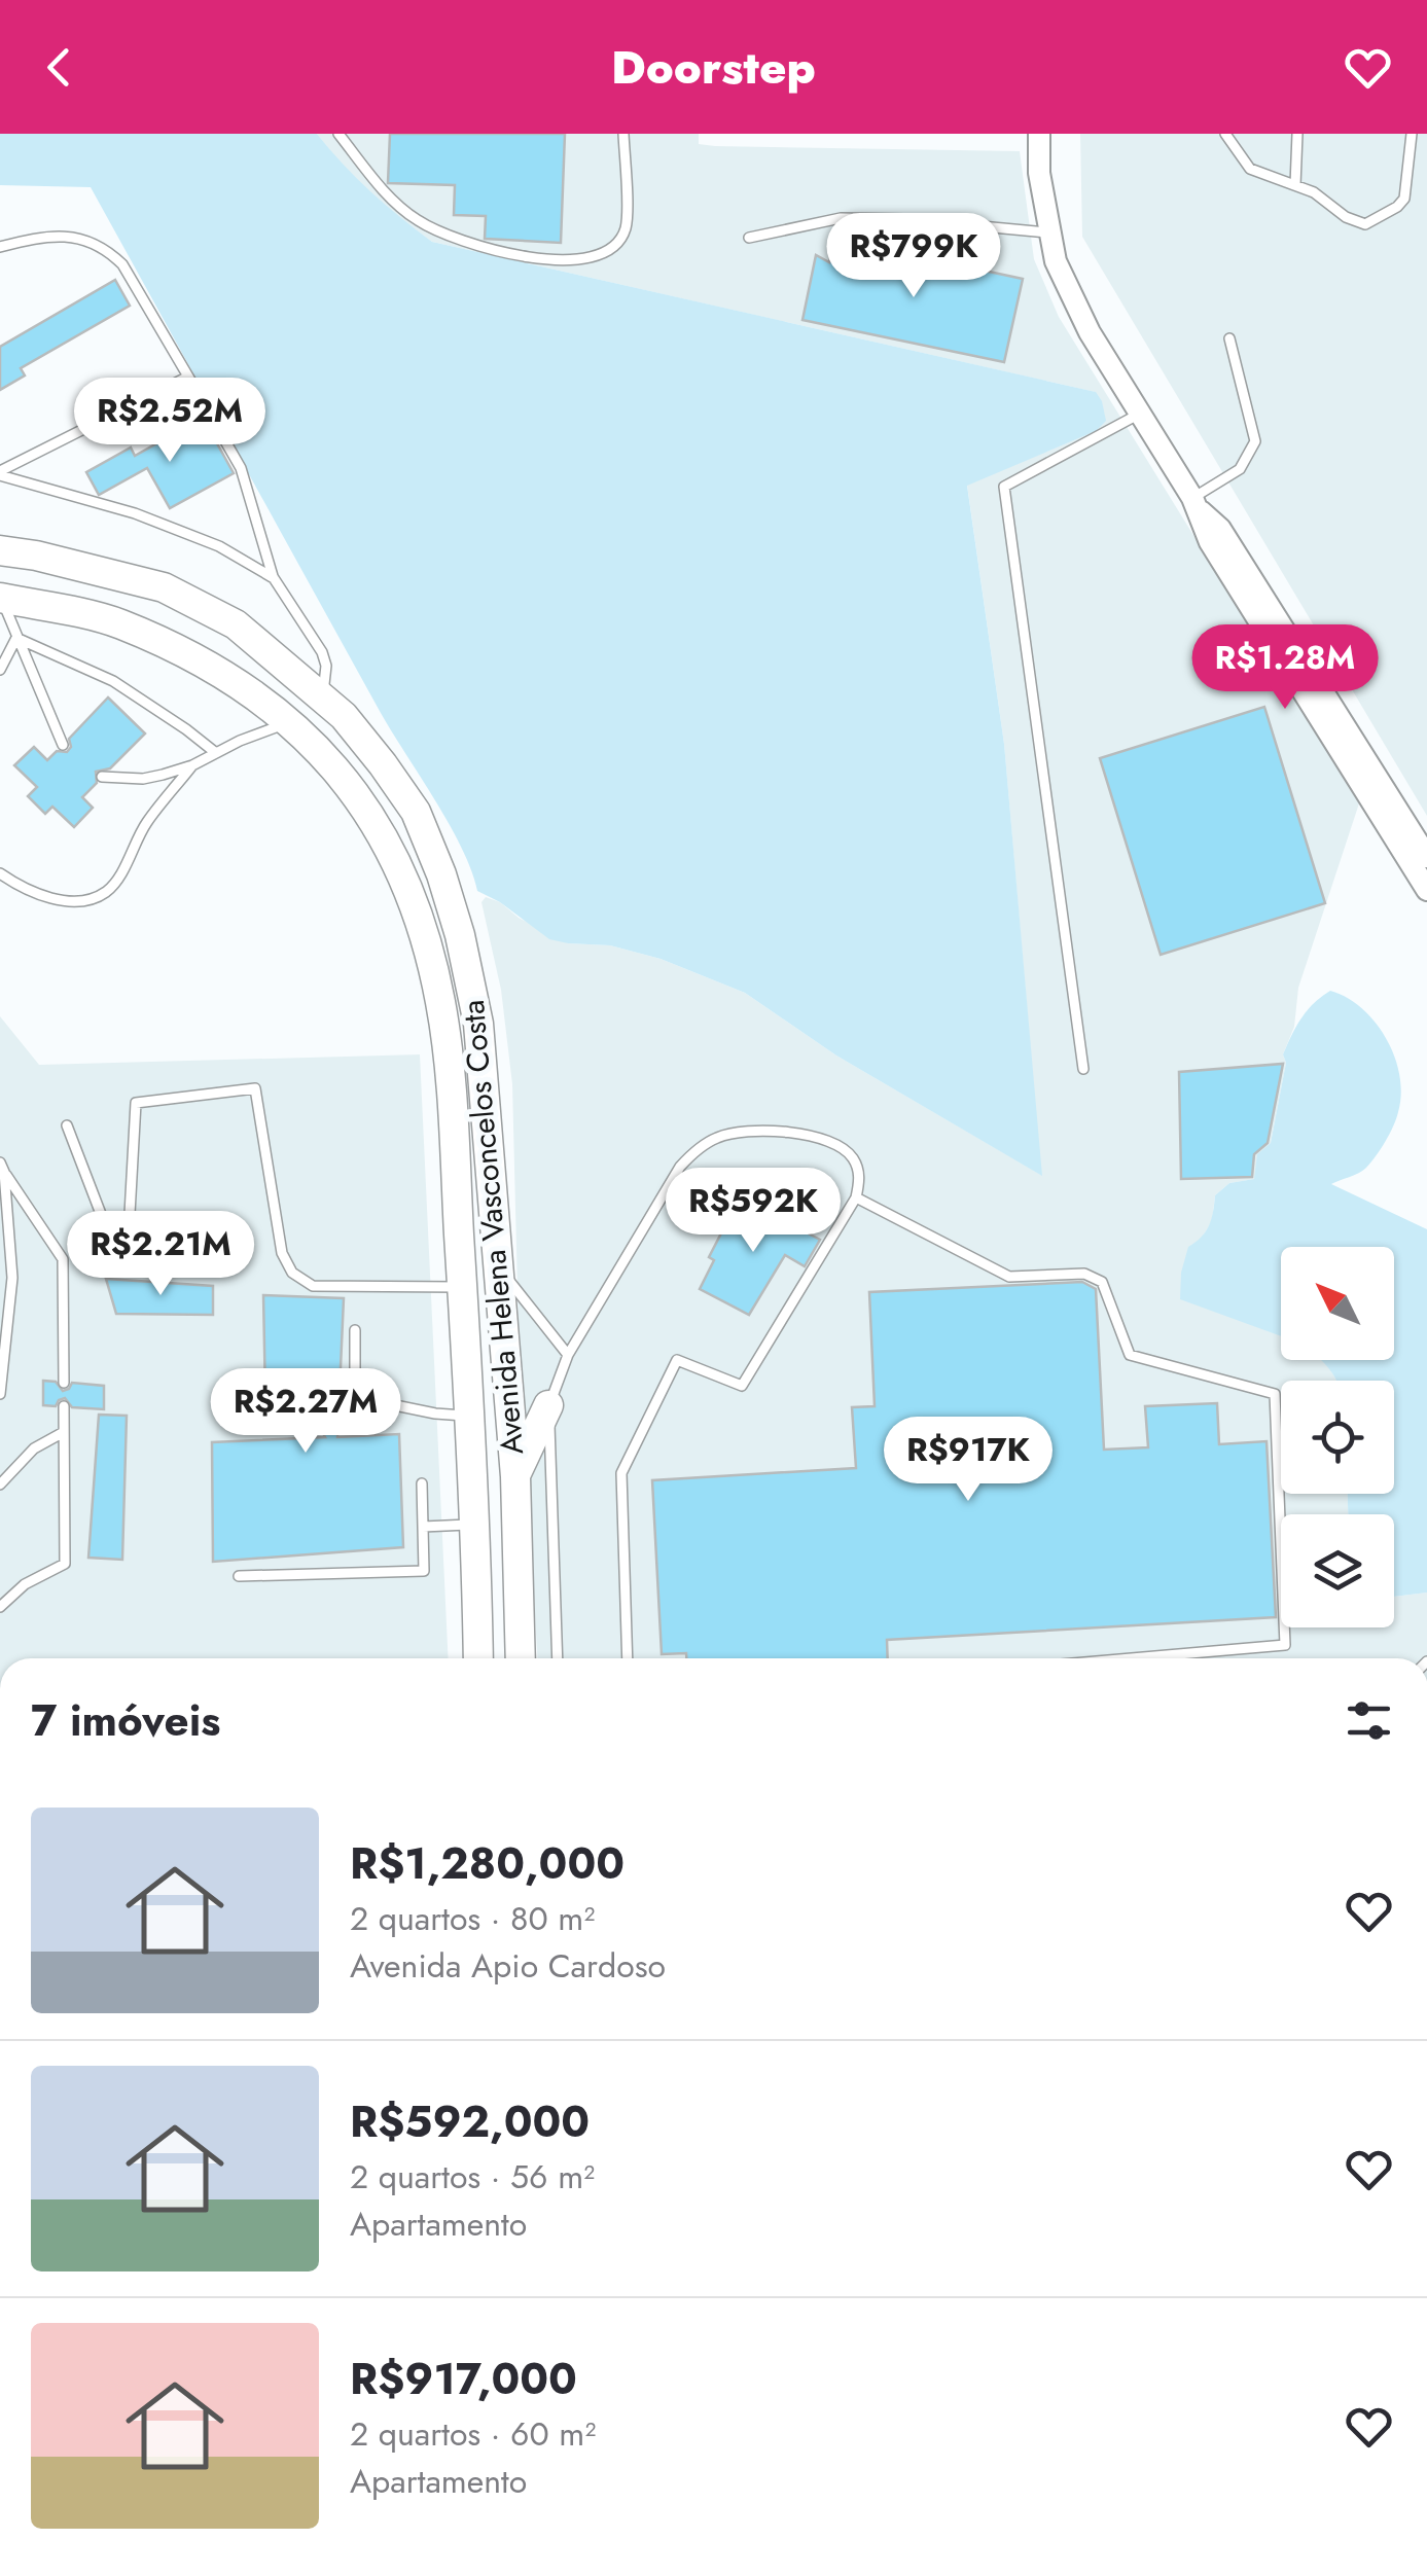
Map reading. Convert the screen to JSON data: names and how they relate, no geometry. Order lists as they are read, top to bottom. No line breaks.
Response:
{"streets":{"highway":["Avenida Helena Vasconcelos Costa"]},"north":"top left","page":{"header":"Doorstep","price":["R$799K","R$2.52M","R$1.28M","R$592K","R$2.21M","R$2.27M","R$917K"],"heading":"7 imóveis","list":[{"name":"R$1,280,000","note":"2 quartos · 80 m² · Avenida Apio Cardoso"},{"name":"R$592,000","note":"2 quartos · 56 m² · Apartamento"},{"name":"R$917,000","note":"2 quartos · 60 m² · Apartamento"}]}}
